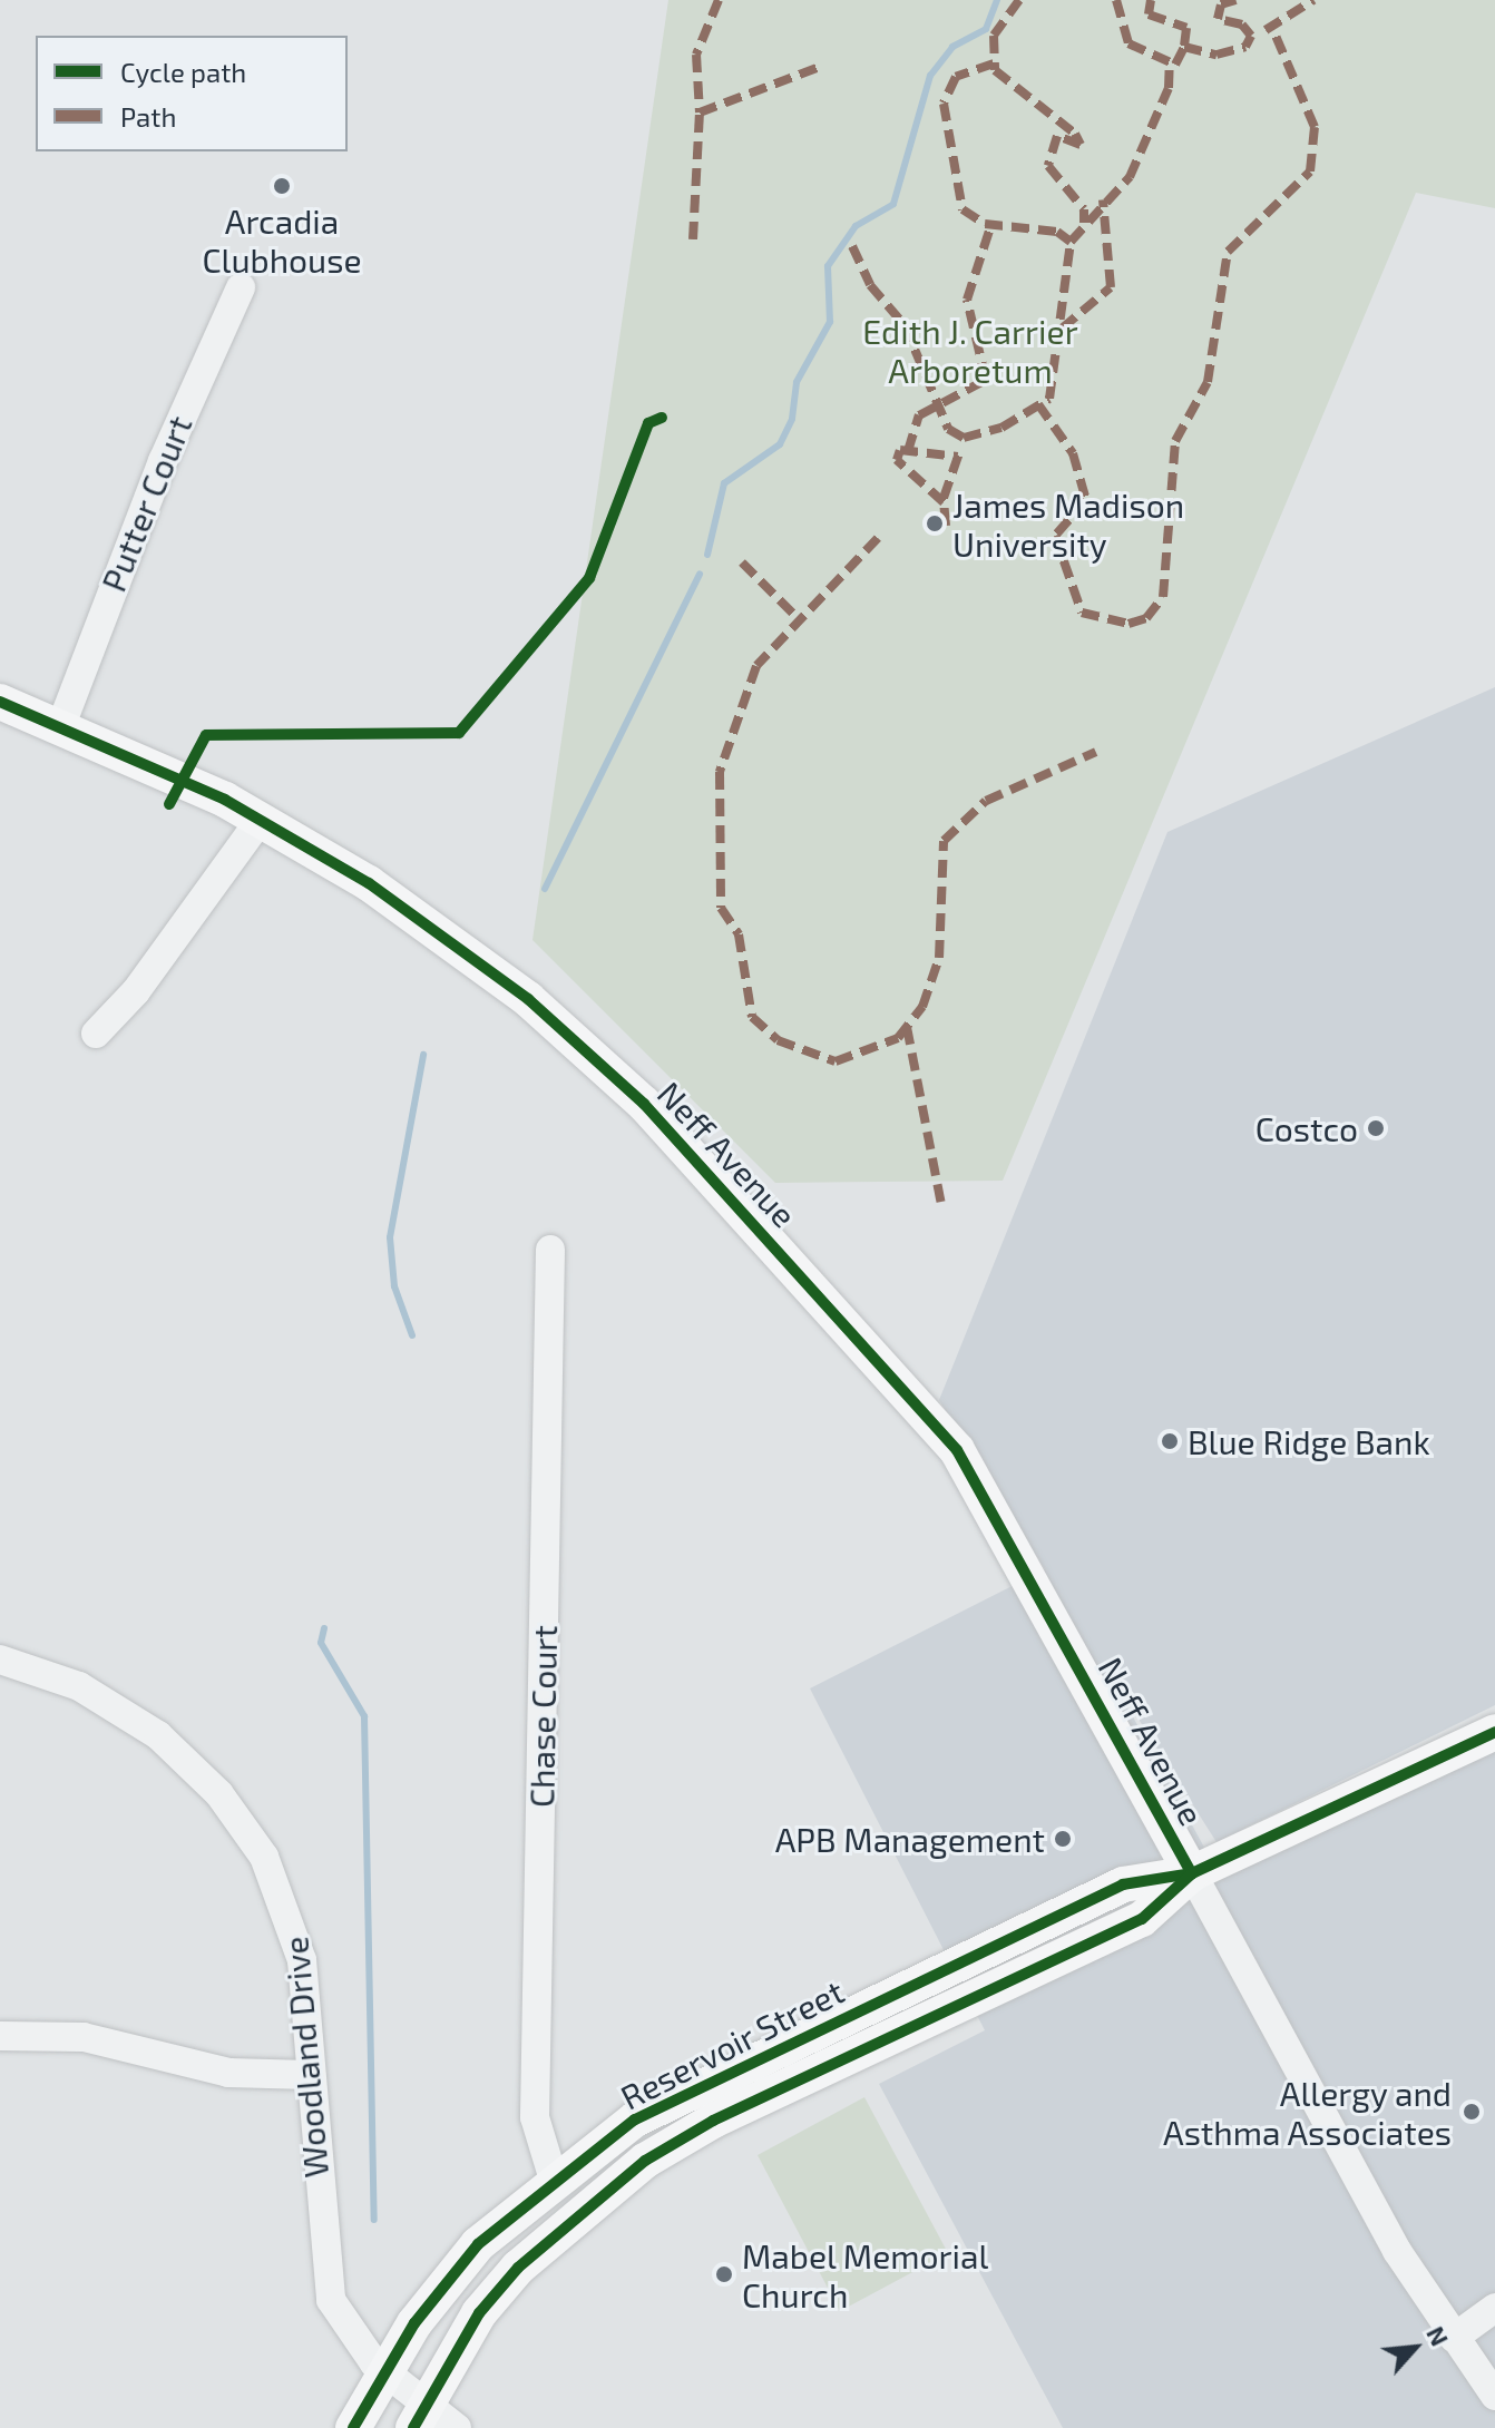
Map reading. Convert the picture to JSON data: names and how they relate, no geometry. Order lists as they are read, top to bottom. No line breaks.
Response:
{"streets":{"main road":["Neff Avenue","Reservoir Street"],"street":["Putter Court","Chase Court","Woodland Drive"]},"crossings":[["Putter Court","Neff Avenue"],["Neff Avenue","Reservoir Street"],["Chase Court","Reservoir Street"],["Reservoir Street","Woodland Drive"]],"parks":["Edith J. Carrier Arboretum"],"places":["Arcadia Clubhouse","James Madison University","Costco","Blue Ridge Bank","APB Management","Allergy and Asthma Associates","Mabel Memorial Church"],"legend":["Cycle path","Path"],"north":"top right"}
